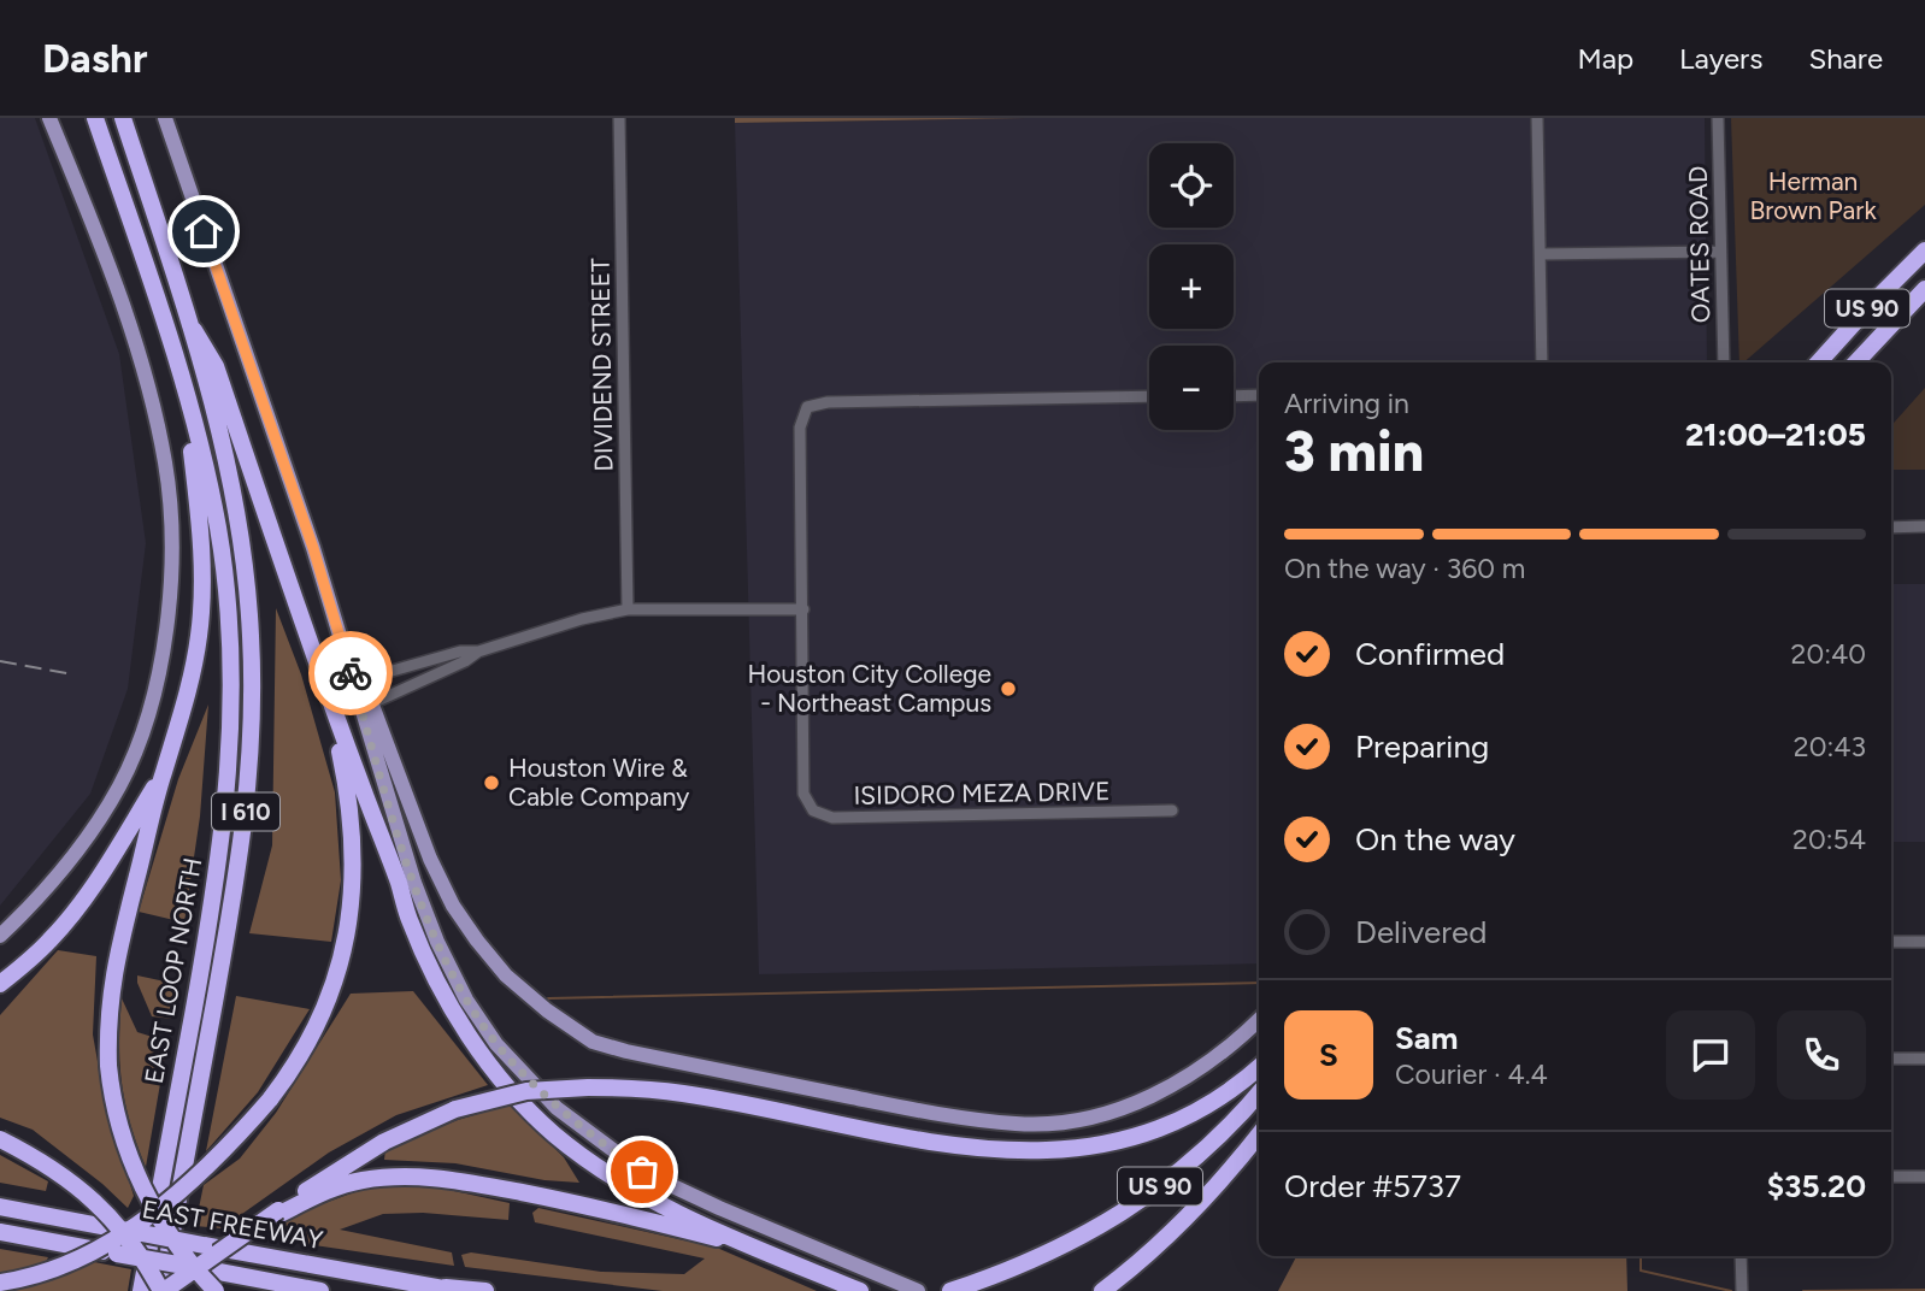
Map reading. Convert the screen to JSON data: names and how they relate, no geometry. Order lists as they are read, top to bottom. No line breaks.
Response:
{"streets":{"highway":["US 90","I 610","EAST LOOP NORTH","EAST FREEWAY"],"street":["OATES ROAD","DIVIDEND STREET","ISIDORO MEZA DRIVE"]},"parks":["Herman Brown Park"],"places":["Houston City College - Northeast Campus","Houston Wire & Cable Company"],"page":{"header":"Dashr","nav":["Map","Layers","Share"],"map_buttons":["+","−"],"heading":["3 min","Arriving in","21:00–21:05"],"panel":["Sam","Courier · 4.4","Order #5737","$35.20"],"bar":"On the way · 360 m","list":[["Confirmed","20:40"],["Preparing","20:43"],["On the way","20:54"],"Delivered"],"round":"S"}}
